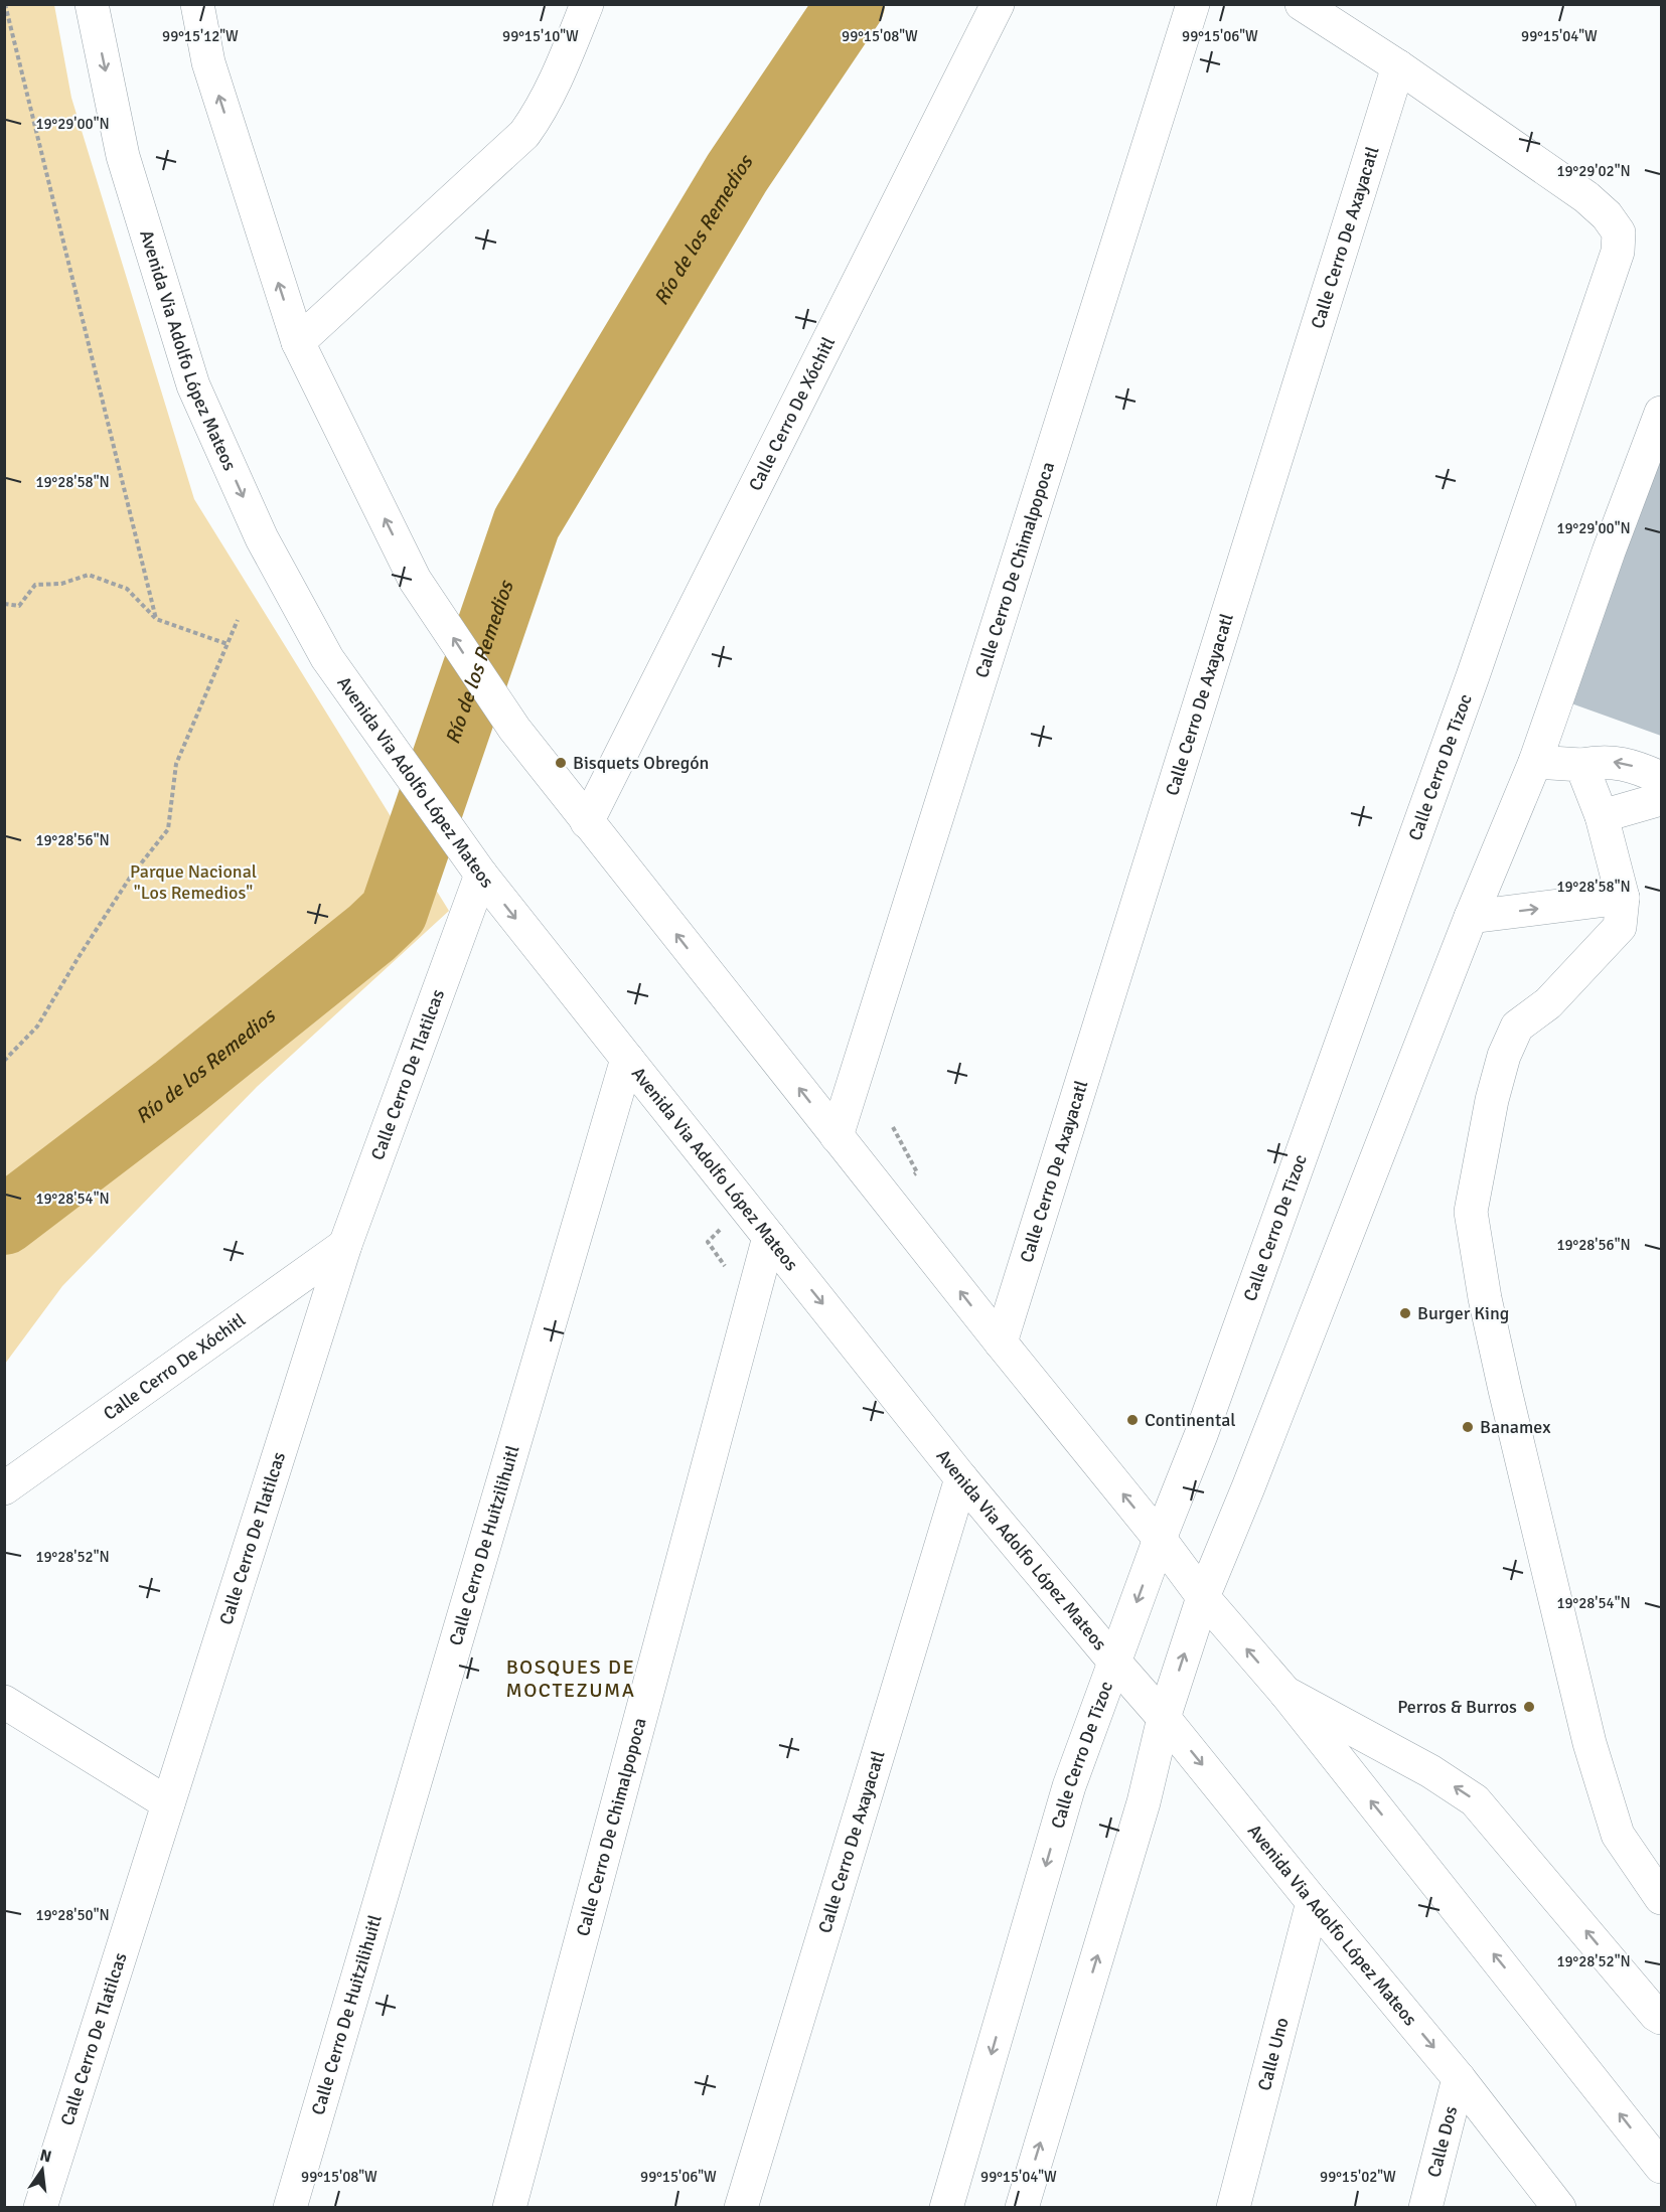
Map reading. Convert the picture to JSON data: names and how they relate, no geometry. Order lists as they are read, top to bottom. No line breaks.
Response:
{"streets":{"street":["Calle Cerro De Axayacatl","Avenida Via Adolfo López Mateos","Calle Cerro De Xóchitl","Calle Cerro De Chimalpopoca","Calle Cerro De Tizoc","Calle Cerro De Tlatilcas","Calle Cerro De Huitzilihuitl","Calle Uno","Calle Dos"]},"crossings":[["Calle Cerro De Axayacatl","Avenida Via Adolfo López Mateos"],["Calle Cerro De Axayacatl","Calle Cerro De Tizoc"],["Avenida Via Adolfo López Mateos","Calle Cerro De Chimalpopoca"],["Avenida Via Adolfo López Mateos","Calle Cerro De Tizoc"],["Avenida Via Adolfo López Mateos","Calle Cerro De Tlatilcas"],["Avenida Via Adolfo López Mateos","Calle Cerro De Huitzilihuitl"],["Avenida Via Adolfo López Mateos","Calle Uno"],["Avenida Via Adolfo López Mateos","Calle Dos"],["Calle Cerro De Xóchitl","Calle Cerro De Tlatilcas"]],"districts":["BOSQUES DE MOCTEZUMA"],"water":["Río de los Remedios"],"parks":["Parque Nacional \"Los Remedios\""],"places":["Bisquets Obregón","Burger King","Continental","Banamex","Perros & Burros"],"north":"top","coordinates":["99°15'12\"W","99°15'10\"W","99°15'08\"W","99°15'06\"W","99°15'04\"W","19°29'00\"N","19°29'02\"N","19°28'58\"N","19°28'56\"N","19°28'54\"N","19°28'52\"N","19°28'50\"N","99°15'02\"W"]}
